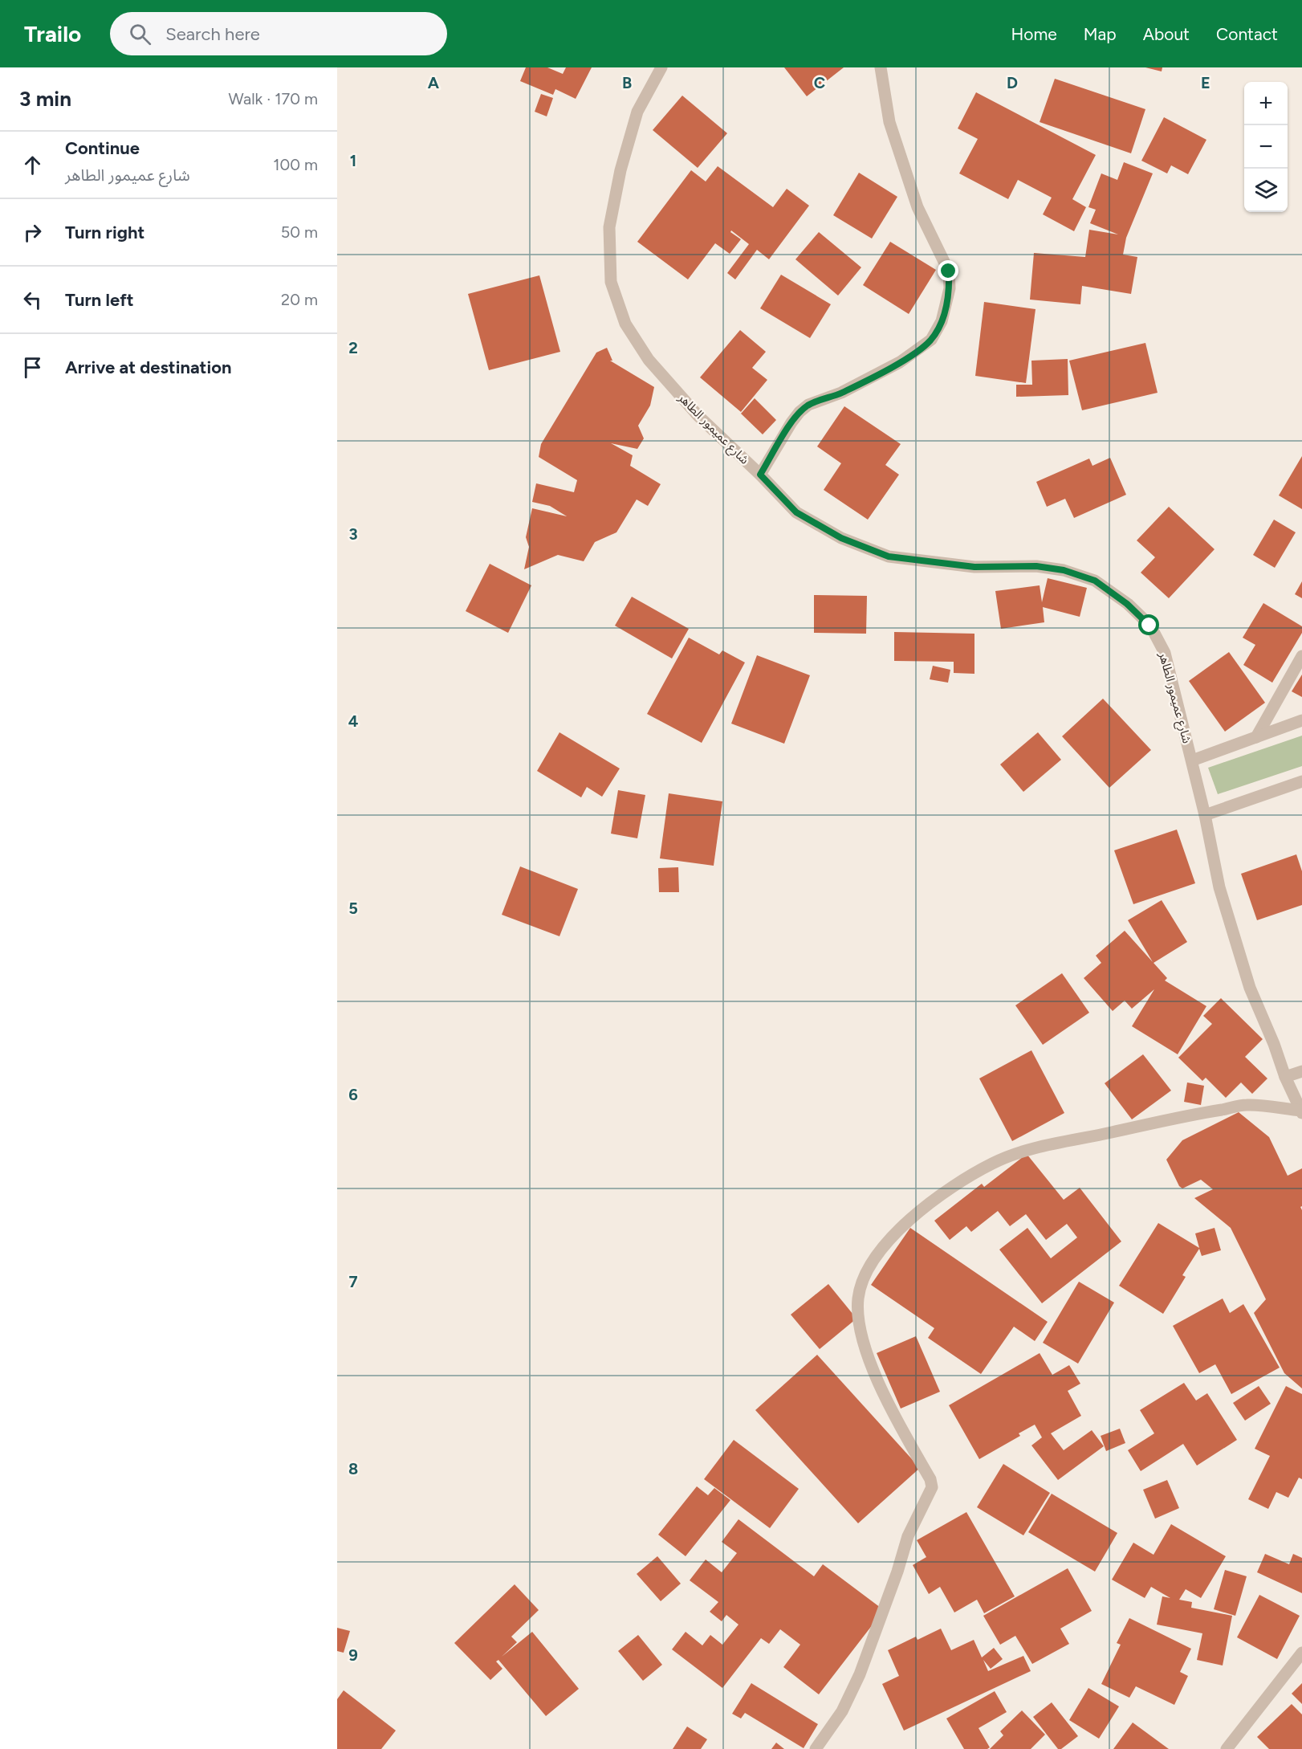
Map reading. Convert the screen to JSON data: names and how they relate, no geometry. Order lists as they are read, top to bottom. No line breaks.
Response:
{"streets":{"street":["شارع عميمور الطاهر"]},"page":{"header":"Trailo","search":"Search here","nav":["Home","Map","About","Contact"],"heading":["3 min","Walk · 170 m"],"map_buttons":["+","−"],"list":[["Continue","شارع عميمور الطاهر","100 m"],["Turn right","50 m"],["Turn left","20 m"],"Arrive at destination"]},"grid":{"columns":["A","B","C","D","E"],"rows":["1","2","3","4","5","6","7","8","9"]}}
